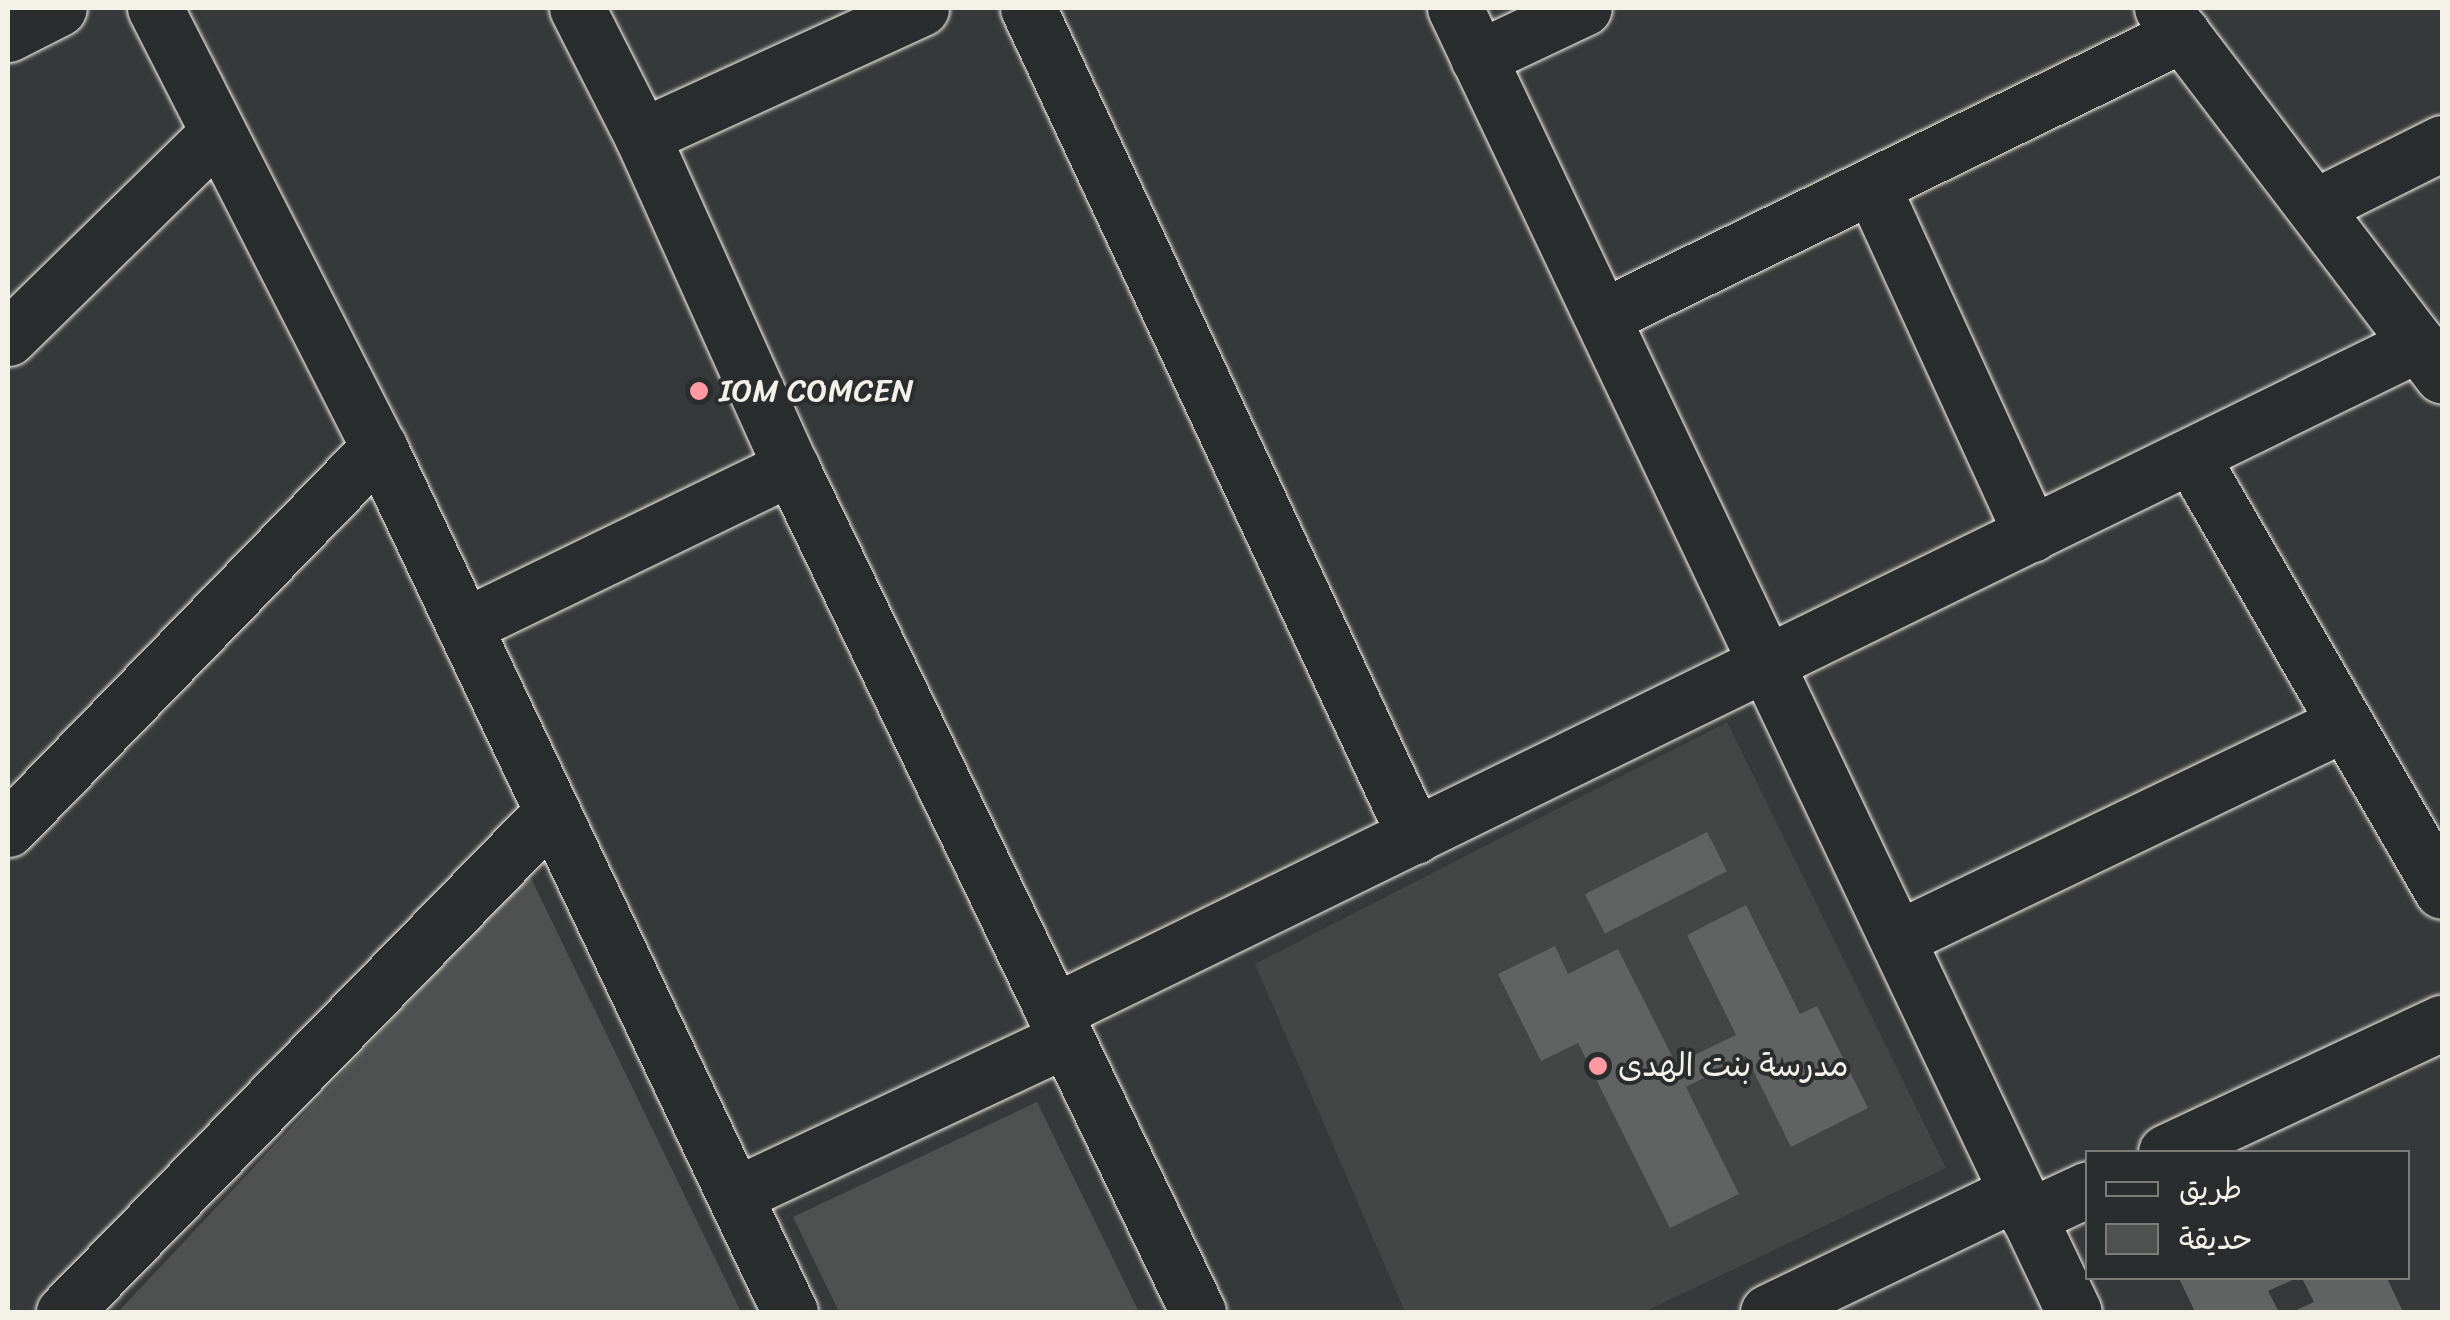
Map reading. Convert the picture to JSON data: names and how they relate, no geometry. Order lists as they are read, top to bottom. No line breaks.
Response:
{"places":["IOM COMCEN","مدرسة بنت الهدی"],"legend":["طريق","حديقة"]}
